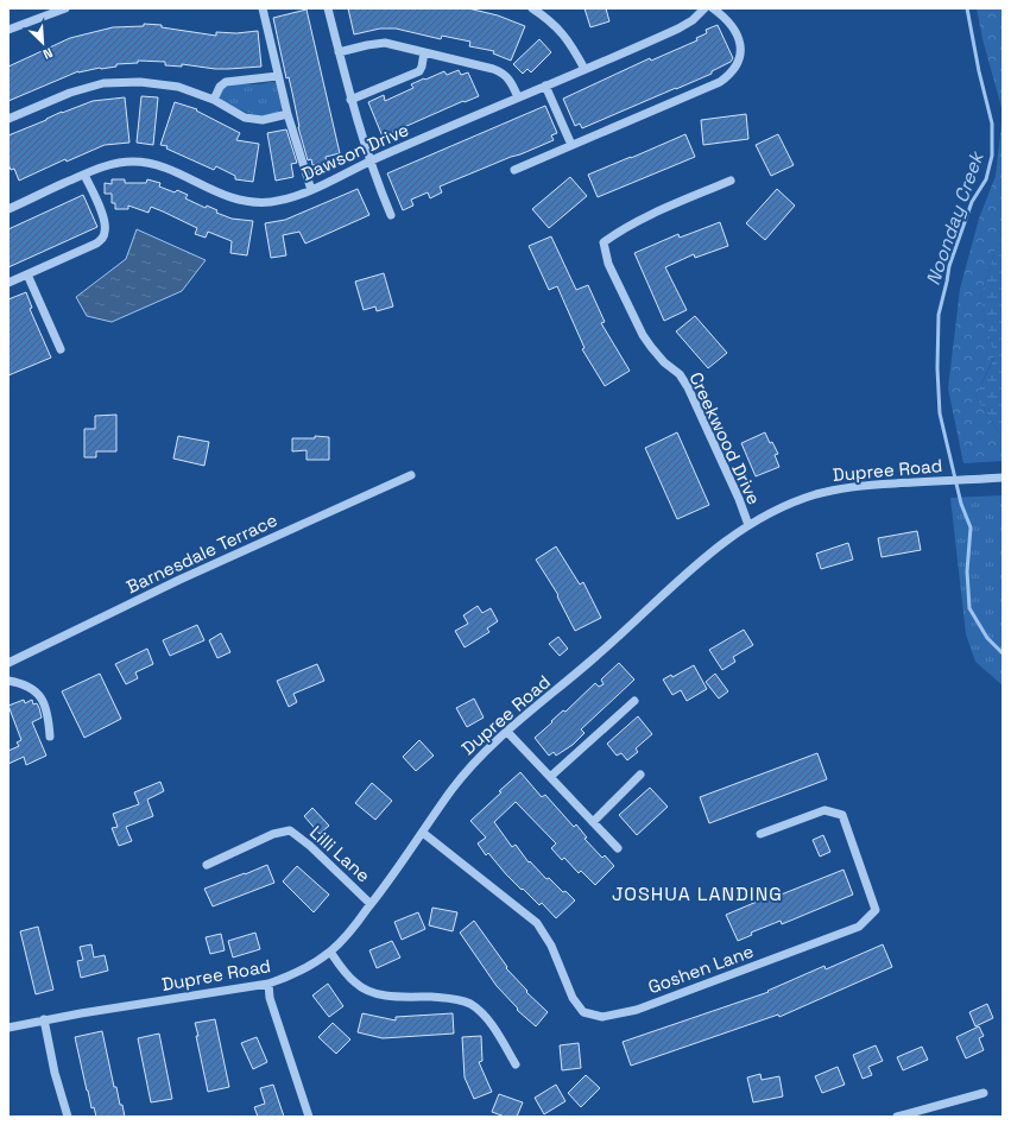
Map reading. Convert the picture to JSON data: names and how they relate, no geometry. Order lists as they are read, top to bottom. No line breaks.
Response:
{"streets":{"street":["Dawson Drive","Creekwood Drive","Dupree Road","Barnesdale Terrace","Lilli Lane","Goshen Lane"]},"crossings":[["Creekwood Drive","Dupree Road"],["Dupree Road","Lilli Lane"],["Dupree Road","Goshen Lane"]],"districts":["JOSHUA LANDING"],"water":["Noonday Creek"],"north":"bottom right"}
